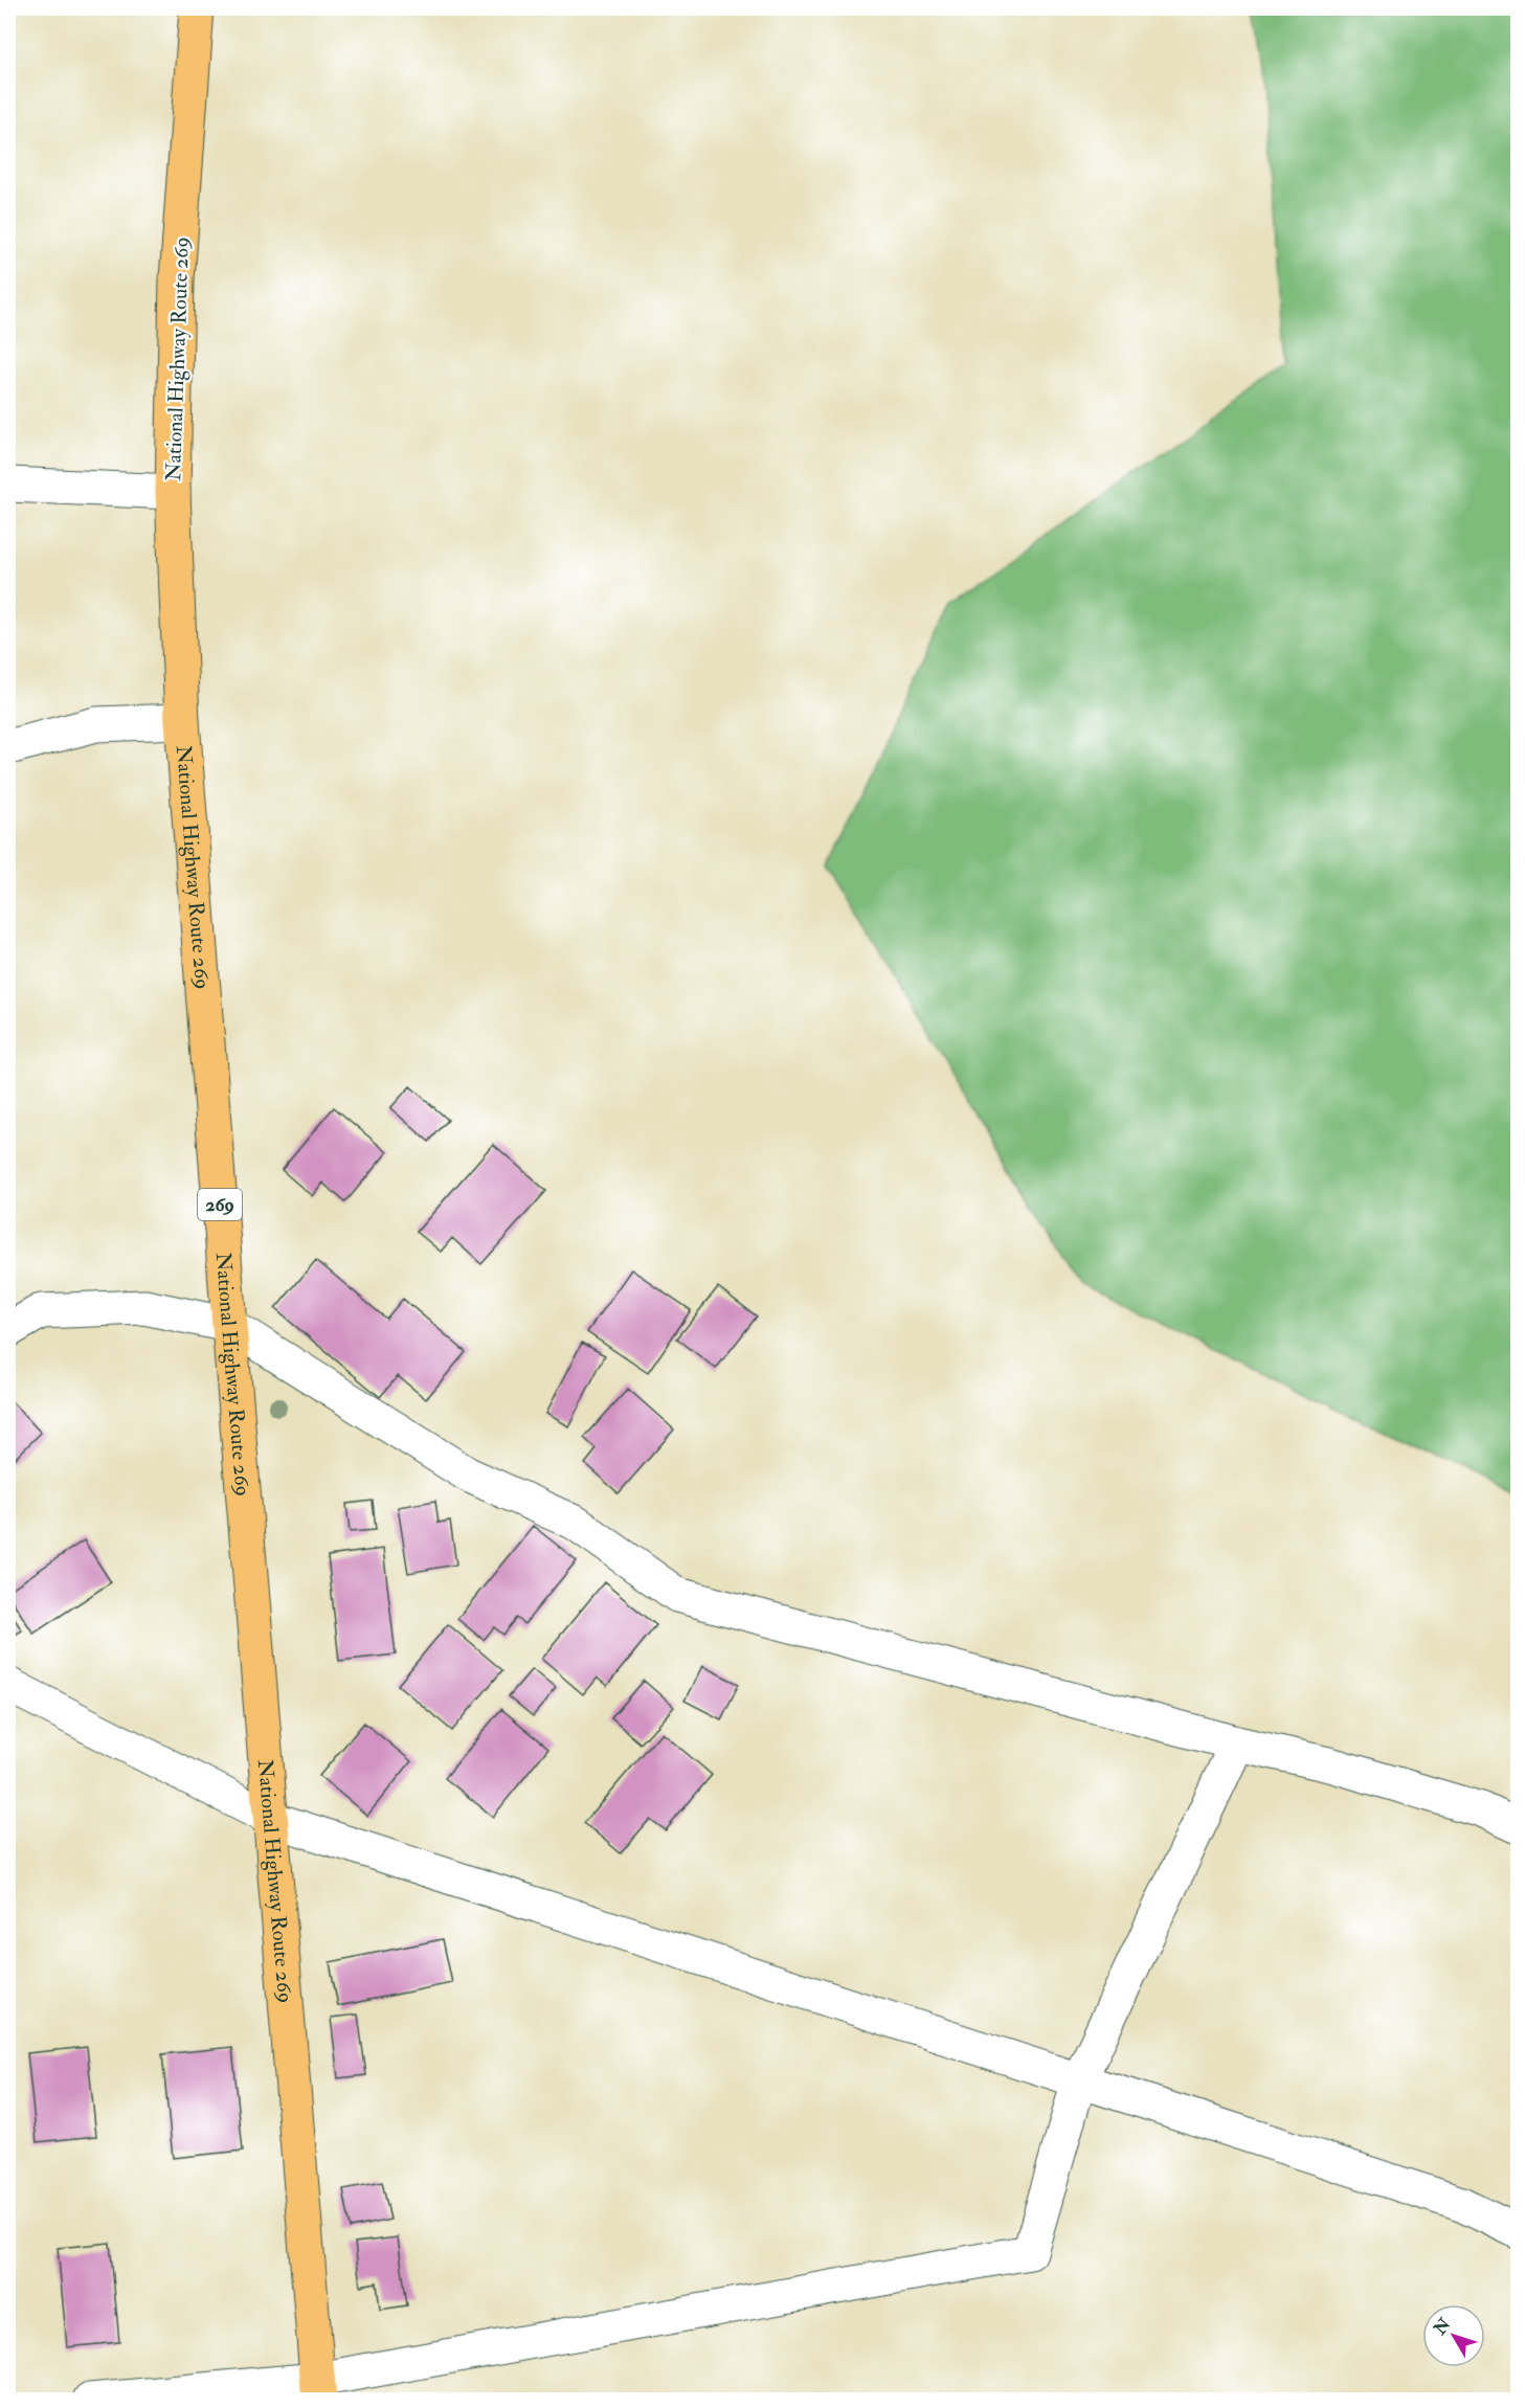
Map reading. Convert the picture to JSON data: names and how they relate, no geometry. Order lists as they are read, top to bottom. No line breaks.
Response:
{"streets":{"highway":["National Highway Route 269","269"]},"north":"top left"}
